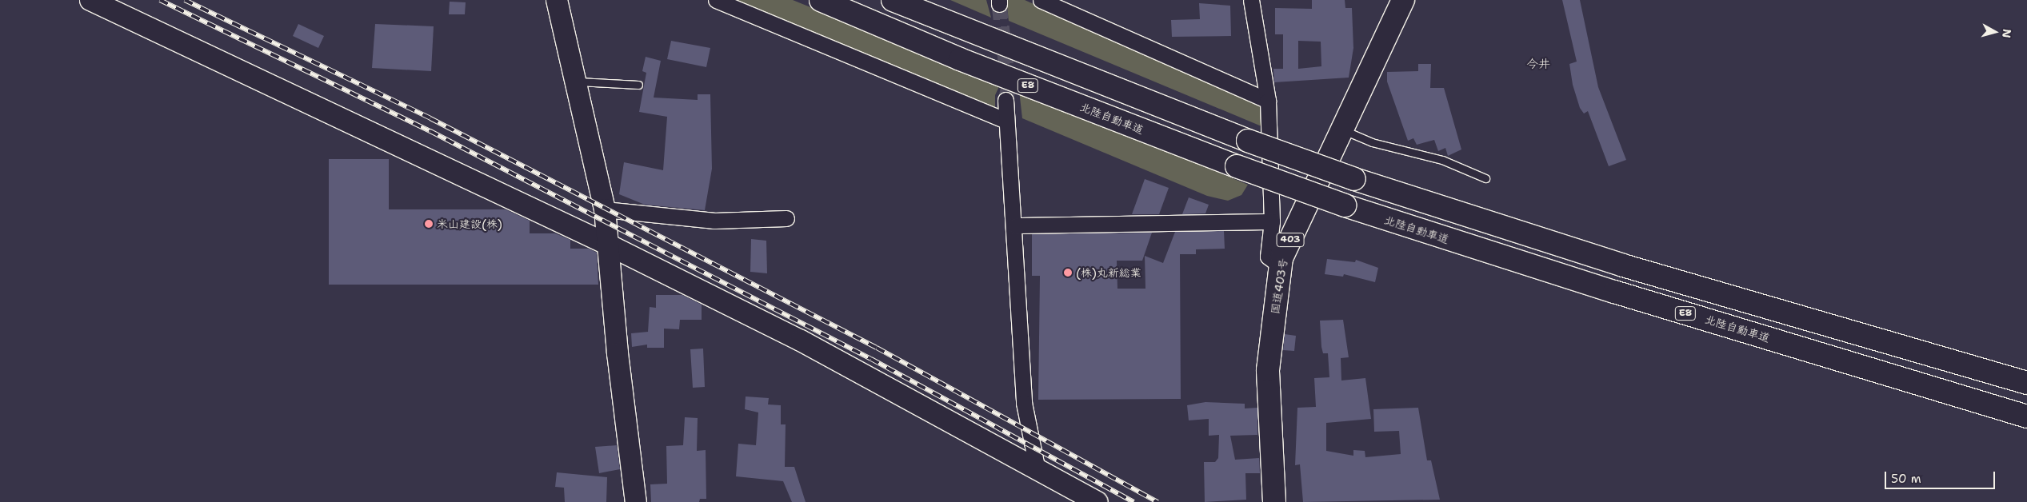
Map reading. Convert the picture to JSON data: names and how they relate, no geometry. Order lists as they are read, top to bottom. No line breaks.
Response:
{"streets":{"highway":["E8","北陸自動車道","403","国道403号"]},"districts":["今井"],"places":["米山建設(株)","(株)丸新総業"],"scale_bar":"50 m","north":"right"}
